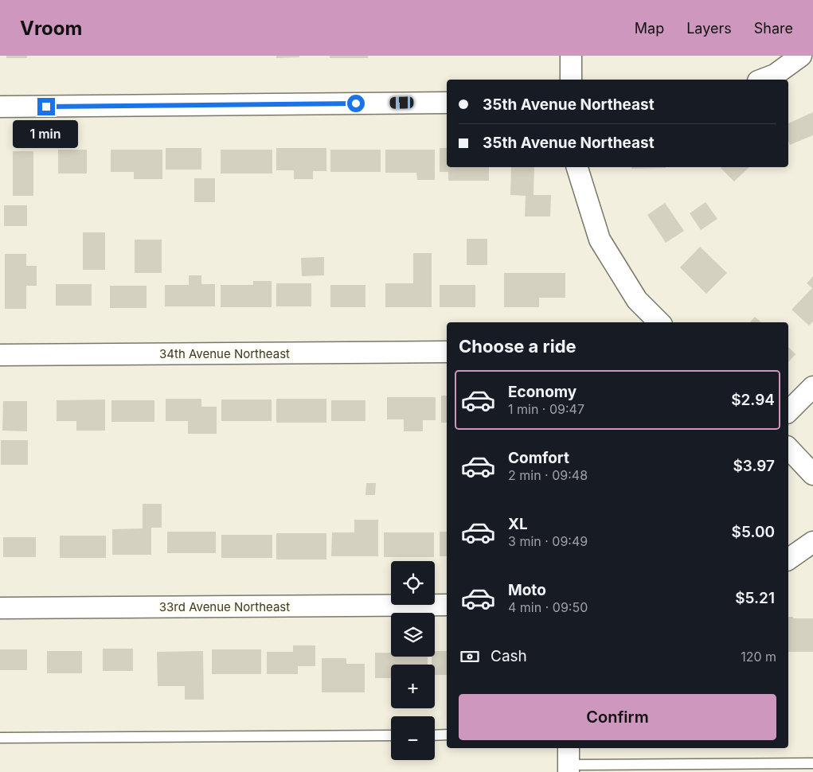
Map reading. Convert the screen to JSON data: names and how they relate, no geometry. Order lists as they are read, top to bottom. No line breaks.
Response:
{"streets":{"street":["34th Avenue Northeast","33rd Avenue Northeast"]},"page":{"header":"Vroom","nav":["Map","Layers","Share"],"banner":["35th Avenue Northeast","35th Avenue Northeast"],"bubble":"1 min","heading":"Choose a ride","list":[{"name":"Economy","note":"1 min · 09:47","value":"$2.94"},{"name":"Comfort","note":"2 min · 09:48","value":"$3.97"},{"name":"XL","note":"3 min · 09:49","value":"$5.00"},{"name":"Moto","note":"4 min · 09:50","value":"$5.21"}],"map_buttons":["+","−"],"pay":["Cash","120 m"],"buttons":"Confirm"}}
